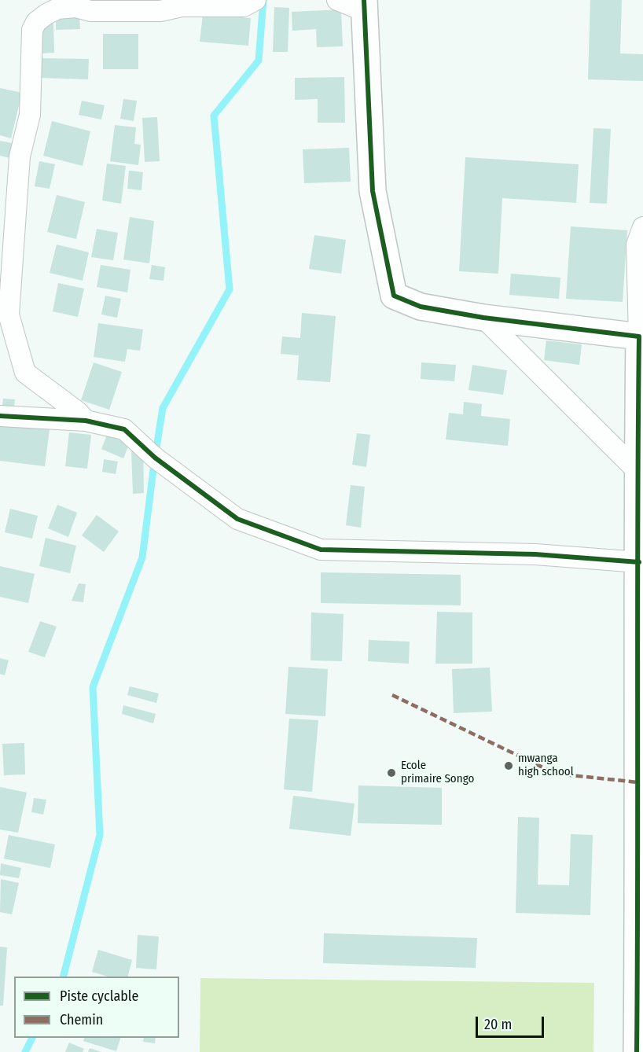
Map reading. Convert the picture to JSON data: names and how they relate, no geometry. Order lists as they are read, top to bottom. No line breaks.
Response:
{"places":["mwanga high school","Ecole primaire Songo"],"legend":["Piste cyclable","Chemin"],"scale_bar":"20 m"}
